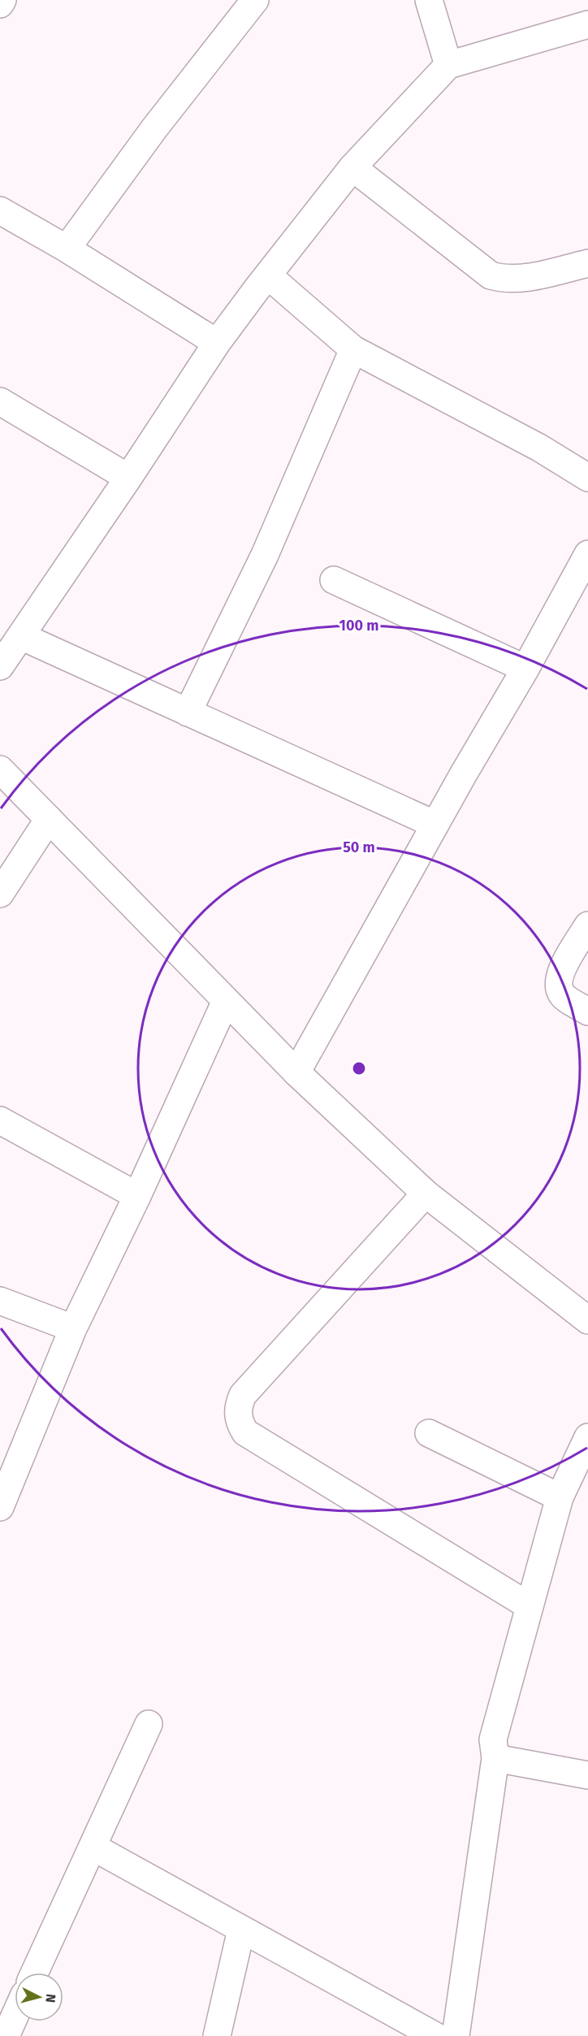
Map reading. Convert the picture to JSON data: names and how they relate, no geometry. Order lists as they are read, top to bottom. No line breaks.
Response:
{"north":"right","rings":["100 m","50 m"]}
